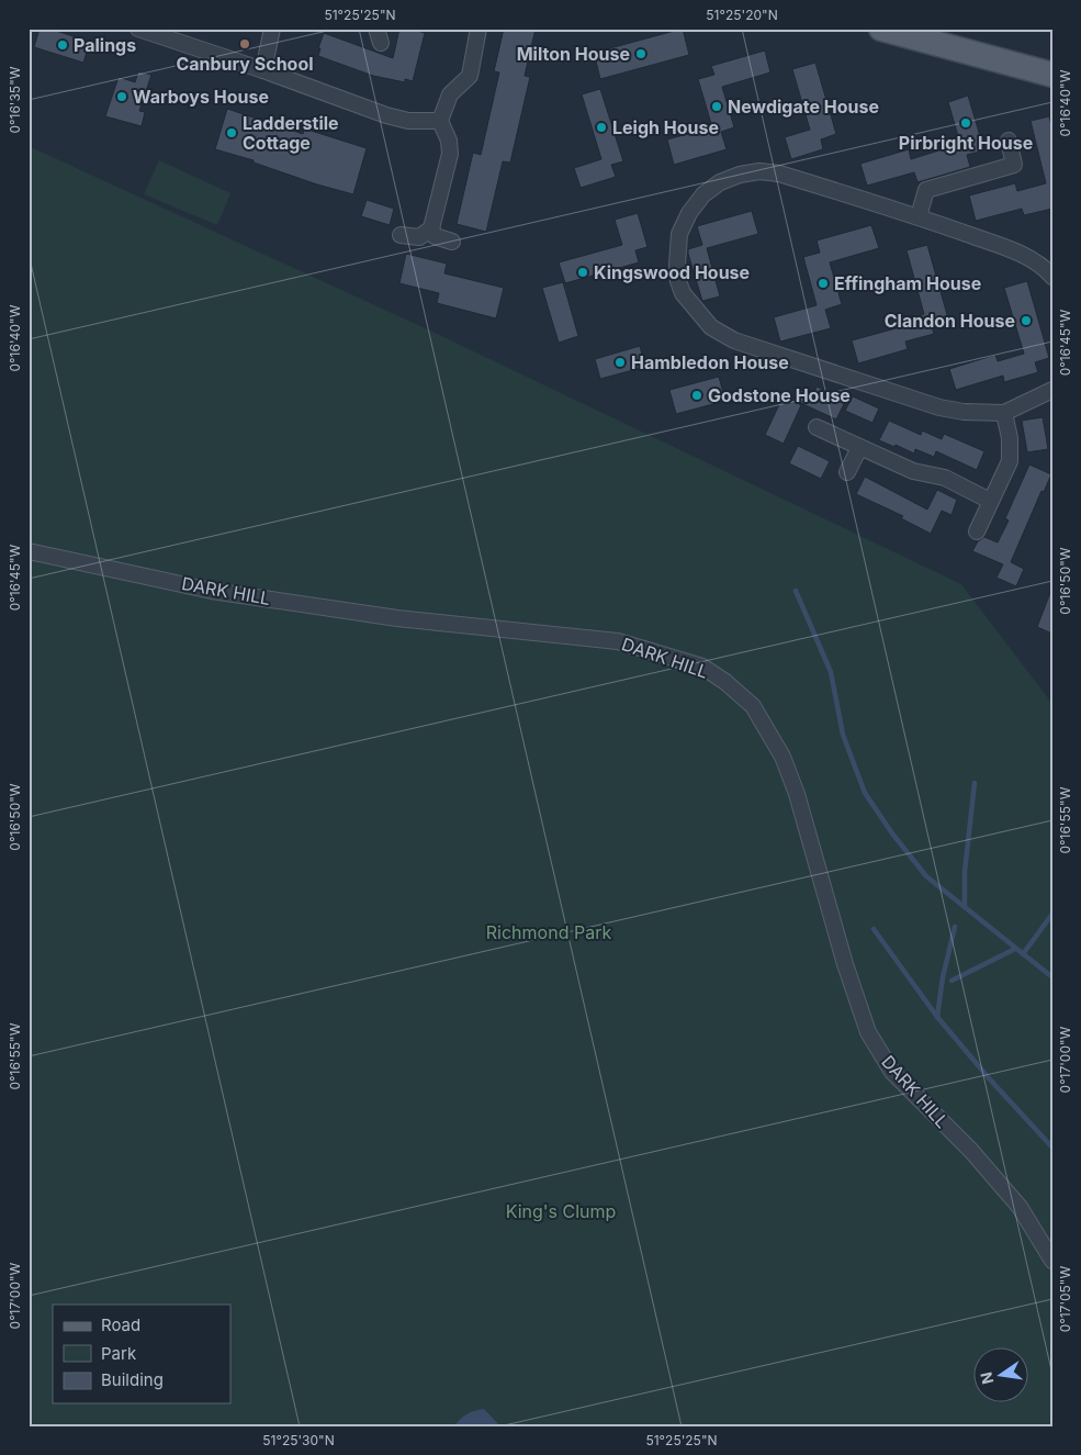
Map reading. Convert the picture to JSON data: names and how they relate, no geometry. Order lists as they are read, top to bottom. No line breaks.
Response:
{"streets":{"street":["DARK HILL"]},"parks":["Richmond Park","King's Clump"],"places":["Canbury School","Palings","Milton House","Warboys House","Newdigate House","Pirbright House","Leigh House","Ladderstile Cottage","Kingswood House","Effingham House","Clandon House","Hambledon House","Godstone House"],"legend":["Road","Park","Building"],"north":"left","coordinates":["51°25'25\"N","51°25'20\"N","0°16'35\"W","0°16'40\"W","0°16'45\"W","0°16'50\"W","0°16'55\"W","0°17'00\"W","0°17'05\"W","51°25'30\"N"]}
